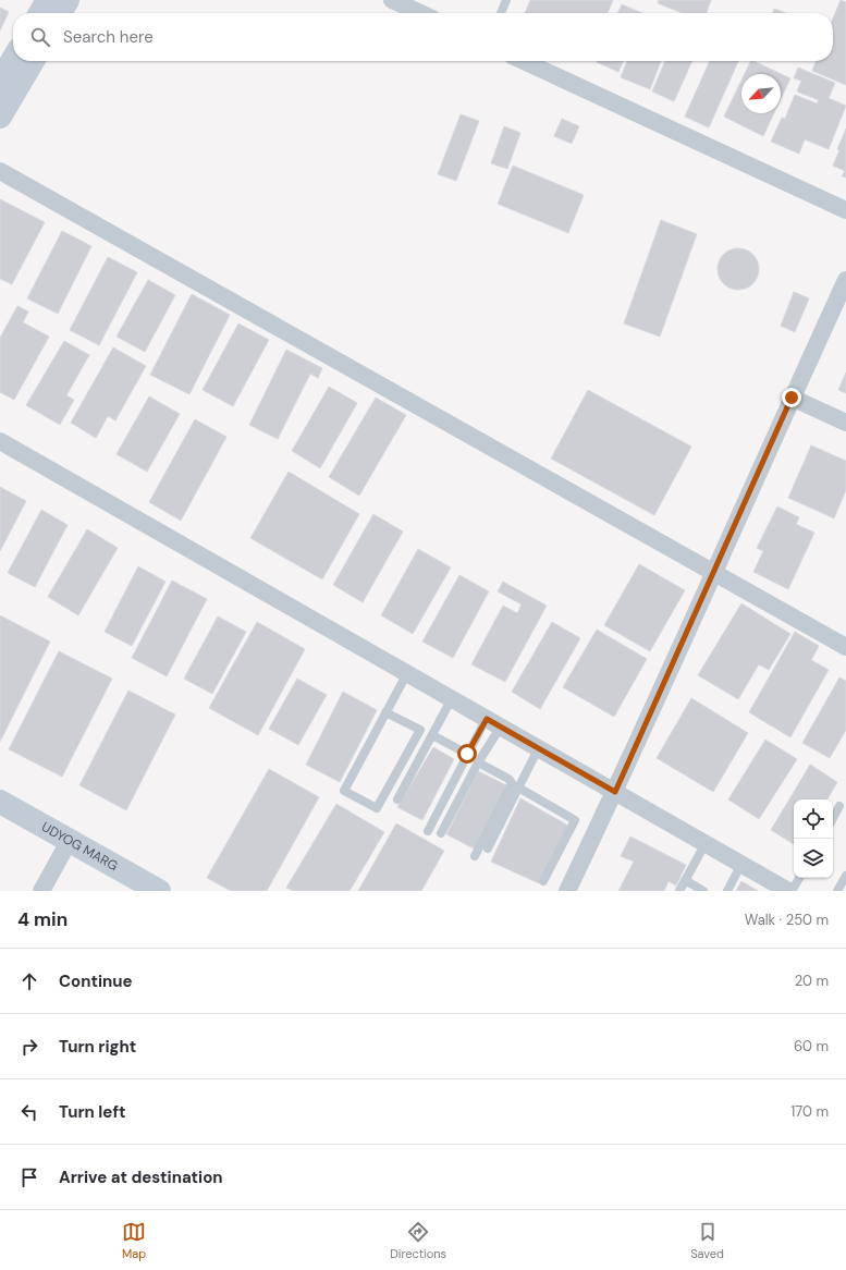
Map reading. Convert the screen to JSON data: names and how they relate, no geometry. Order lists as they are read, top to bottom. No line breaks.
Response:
{"streets":{"street":["UDYOG MARG"]},"north":"bottom left","page":{"search":"Search here","heading":["4 min","Walk · 250 m"],"list":[["Continue","20 m"],["Turn right","60 m"],["Turn left","170 m"],"Arrive at destination"],"nav":["Map","Directions","Saved"]}}
